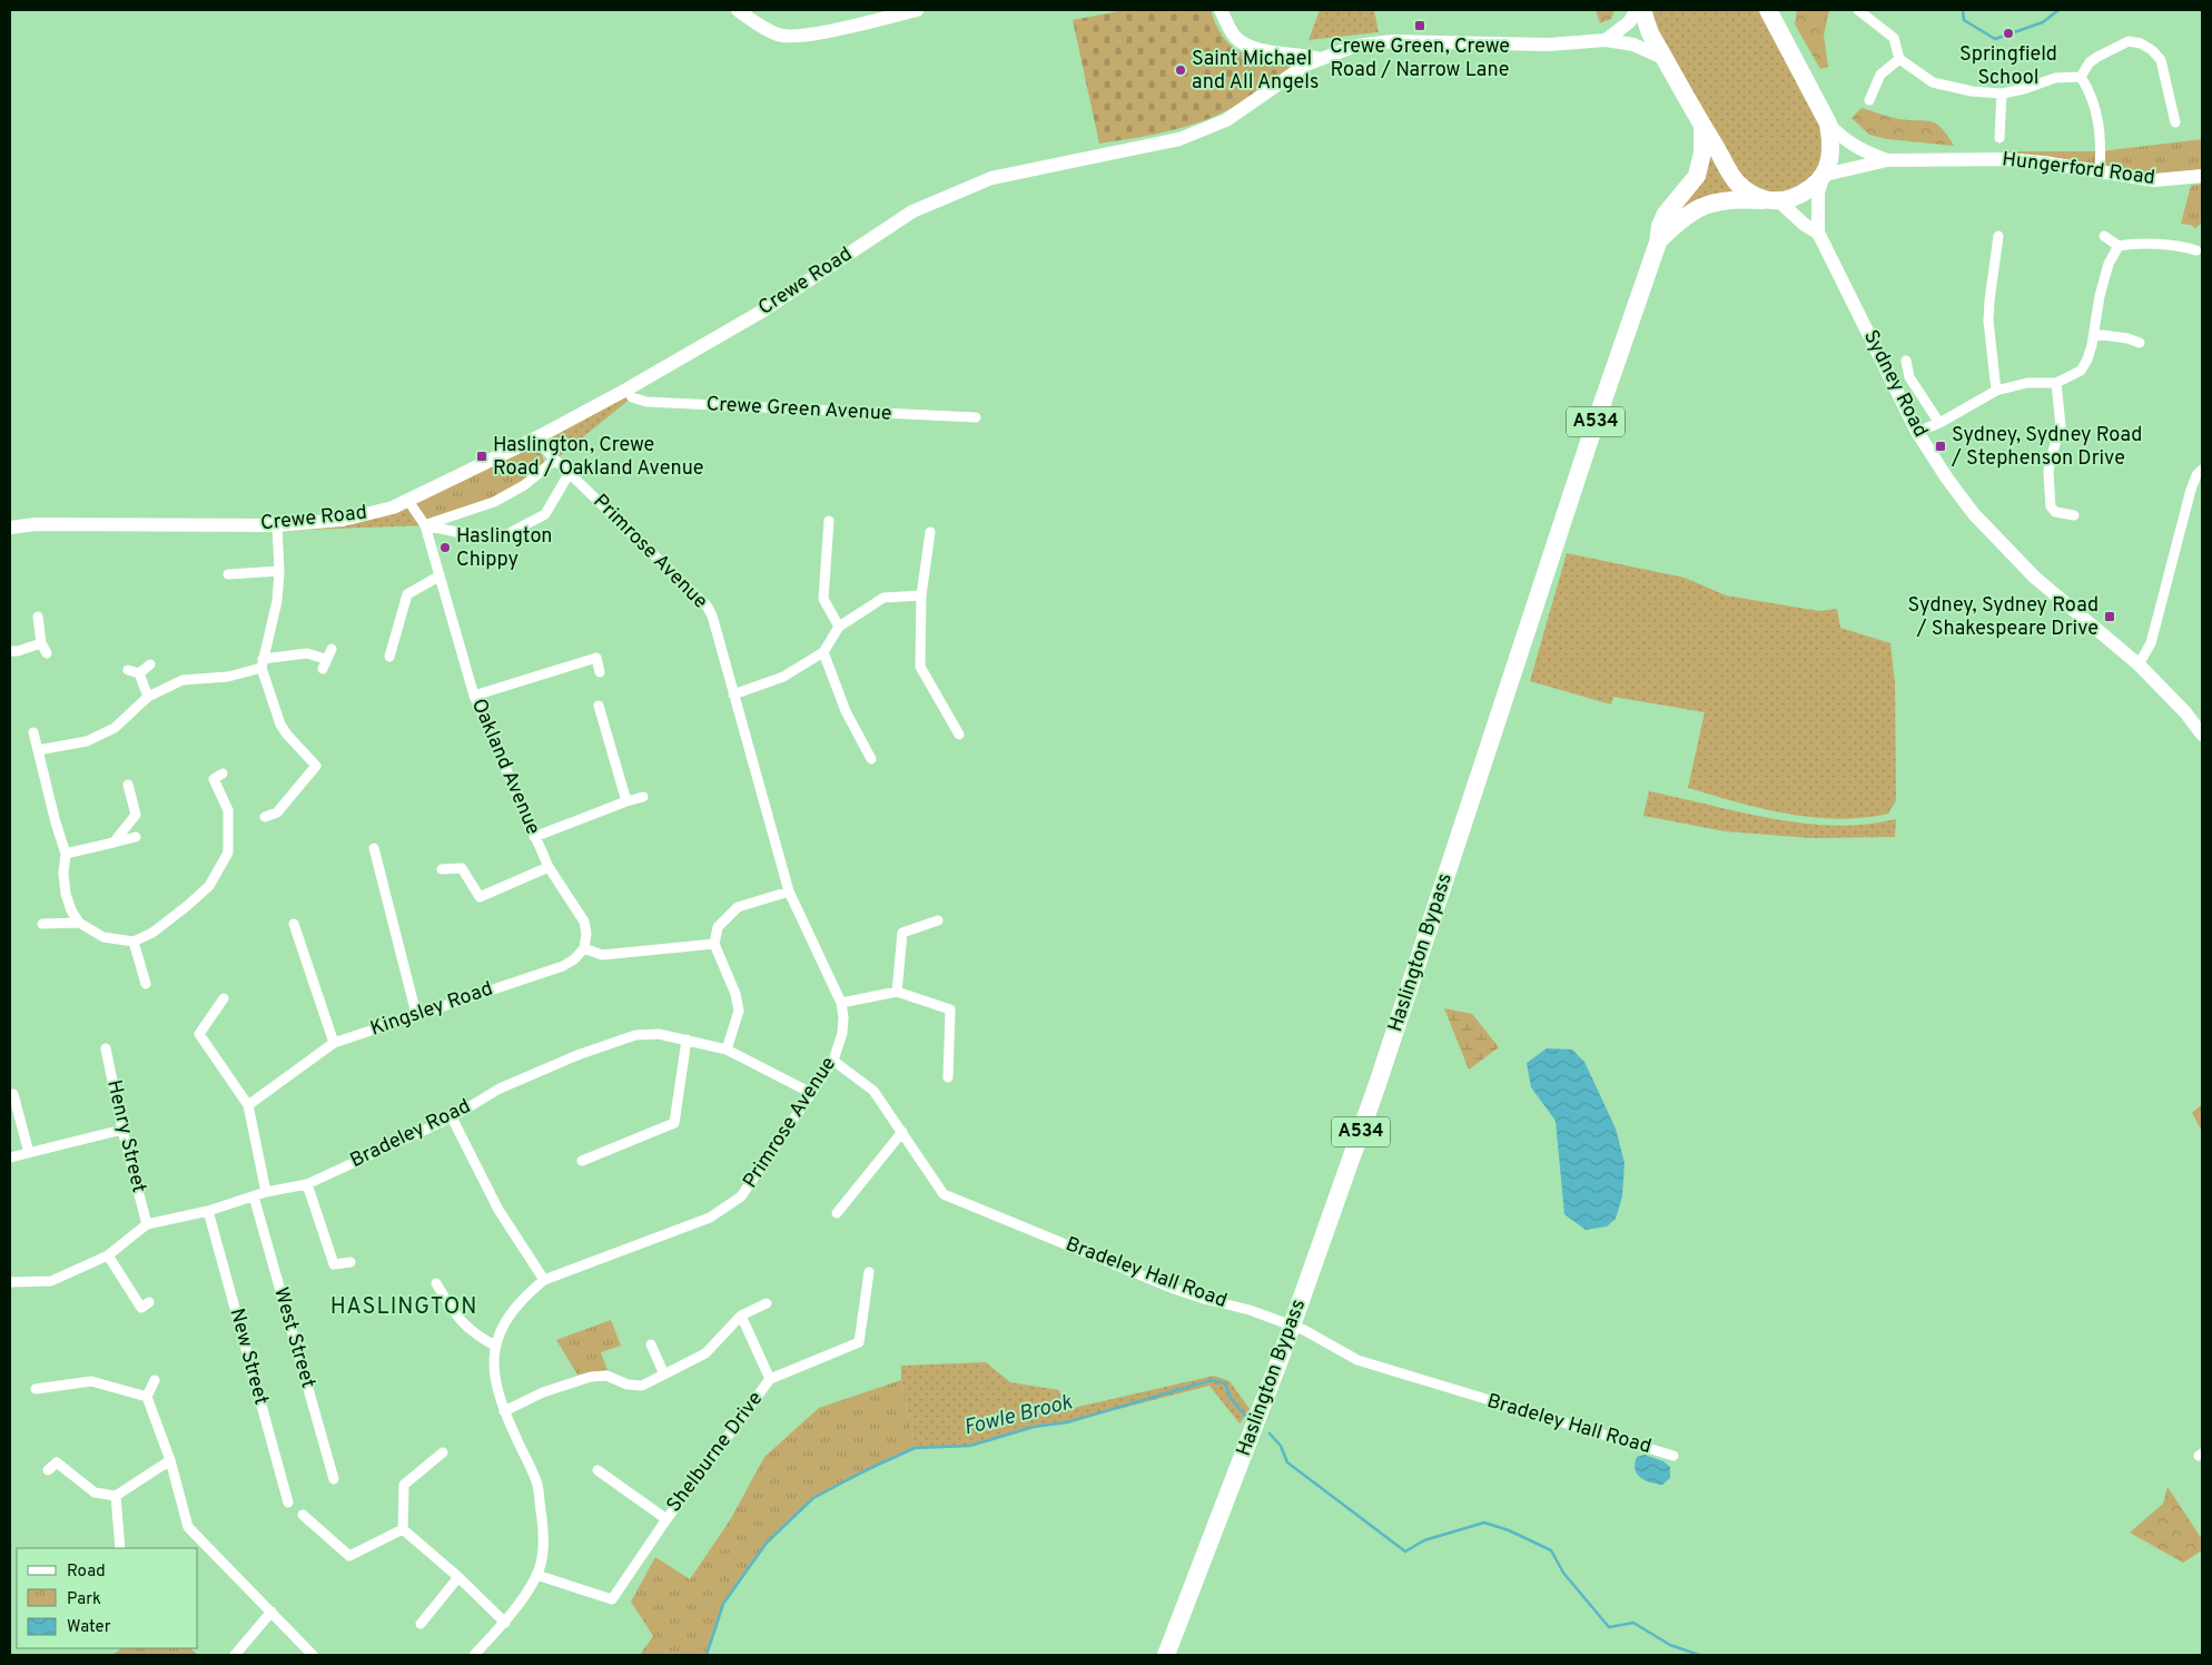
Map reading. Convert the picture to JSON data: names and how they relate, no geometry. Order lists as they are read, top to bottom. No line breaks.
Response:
{"streets":{"highway":["A534","Haslington Bypass"],"street":["Hungerford Road","Crewe Road","Sydney Road","Crewe Green Avenue","Primrose Avenue","Oakland Avenue","Kingsley Road","Bradeley Road","Henry Street","Bradeley Hall Road","West Street","New Street","Shelburne Drive"]},"crossings":[["Hungerford Road","Sydney Road"],["Crewe Road","Crewe Green Avenue"],["Crewe Road","Primrose Avenue"],["Crewe Road","Oakland Avenue"],["Sydney Road","Haslington Bypass"],["Primrose Avenue","Bradeley Road"],["Primrose Avenue","Bradeley Hall Road"],["Primrose Avenue","Shelburne Drive"],["Oakland Avenue","Kingsley Road"],["Bradeley Road","Henry Street"],["Bradeley Road","West Street"],["Bradeley Road","New Street"]],"districts":["HASLINGTON"],"water":["Fowle Brook"],"places":{"transit":["Crewe Green, Crewe Road / Narrow Lane","Sydney, Sydney Road / Stephenson Drive","Haslington, Crewe Road / Oakland Avenue","Sydney, Sydney Road / Shakespeare Drive"],"other":["Springfield School","Saint Michael and All Angels","Haslington Chippy"]},"legend":["Road","Park","Water"]}
